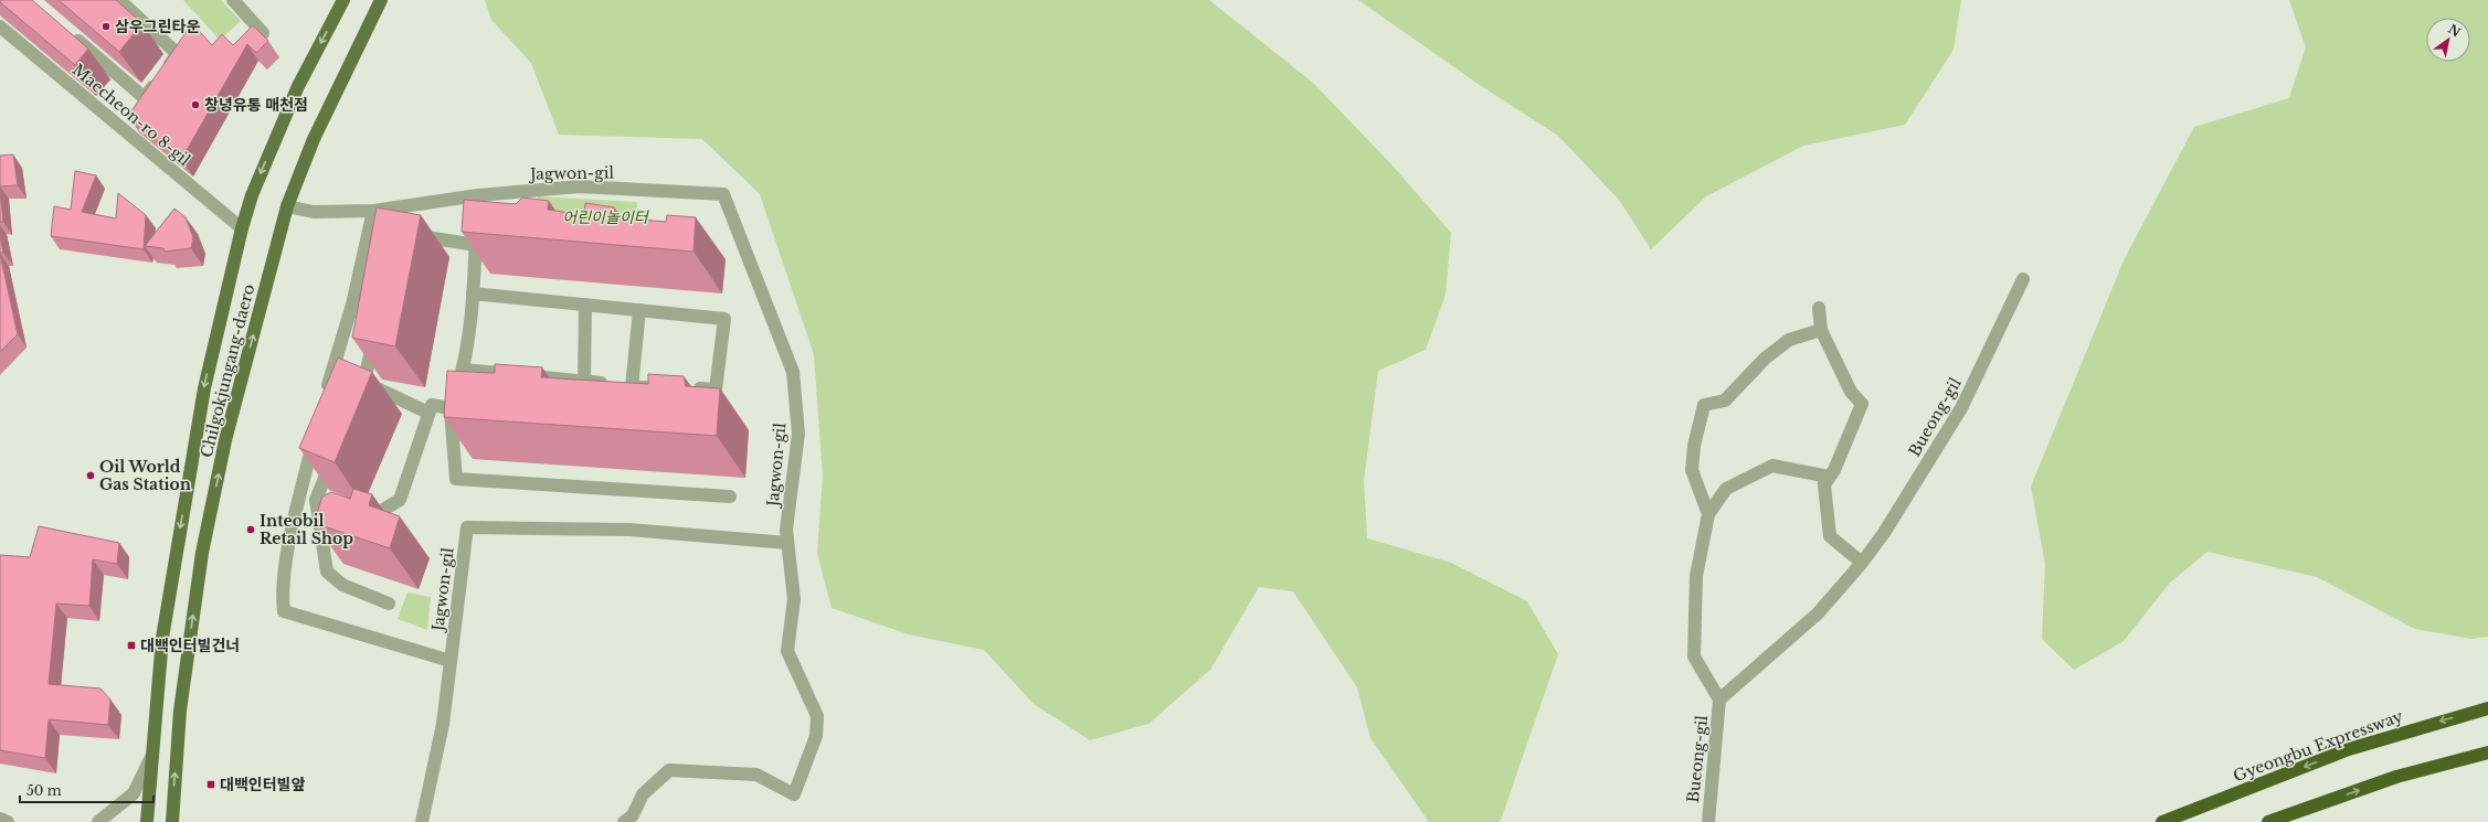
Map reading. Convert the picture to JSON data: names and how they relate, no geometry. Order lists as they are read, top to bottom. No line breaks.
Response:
{"streets":{"highway":["Gyeongbu Expressway"],"main road":["Chilgokjungang-daero"],"street":["Maecheon-ro 8-gil","Jagwon-gil","Bueong-gil"]},"crossings":[["Maecheon-ro 8-gil","Chilgokjungang-daero"],["Jagwon-gil","Chilgokjungang-daero"]],"parks":["어린이놀이터"],"places":{"other":["삼우그린타운","창녕유통 매천점","Oil World Gas Station","Inteobil Retail Shop"],"transit":["대백인터빌건너","대백인터빌앞"]},"scale_bar":"50 m","north":"top right"}
